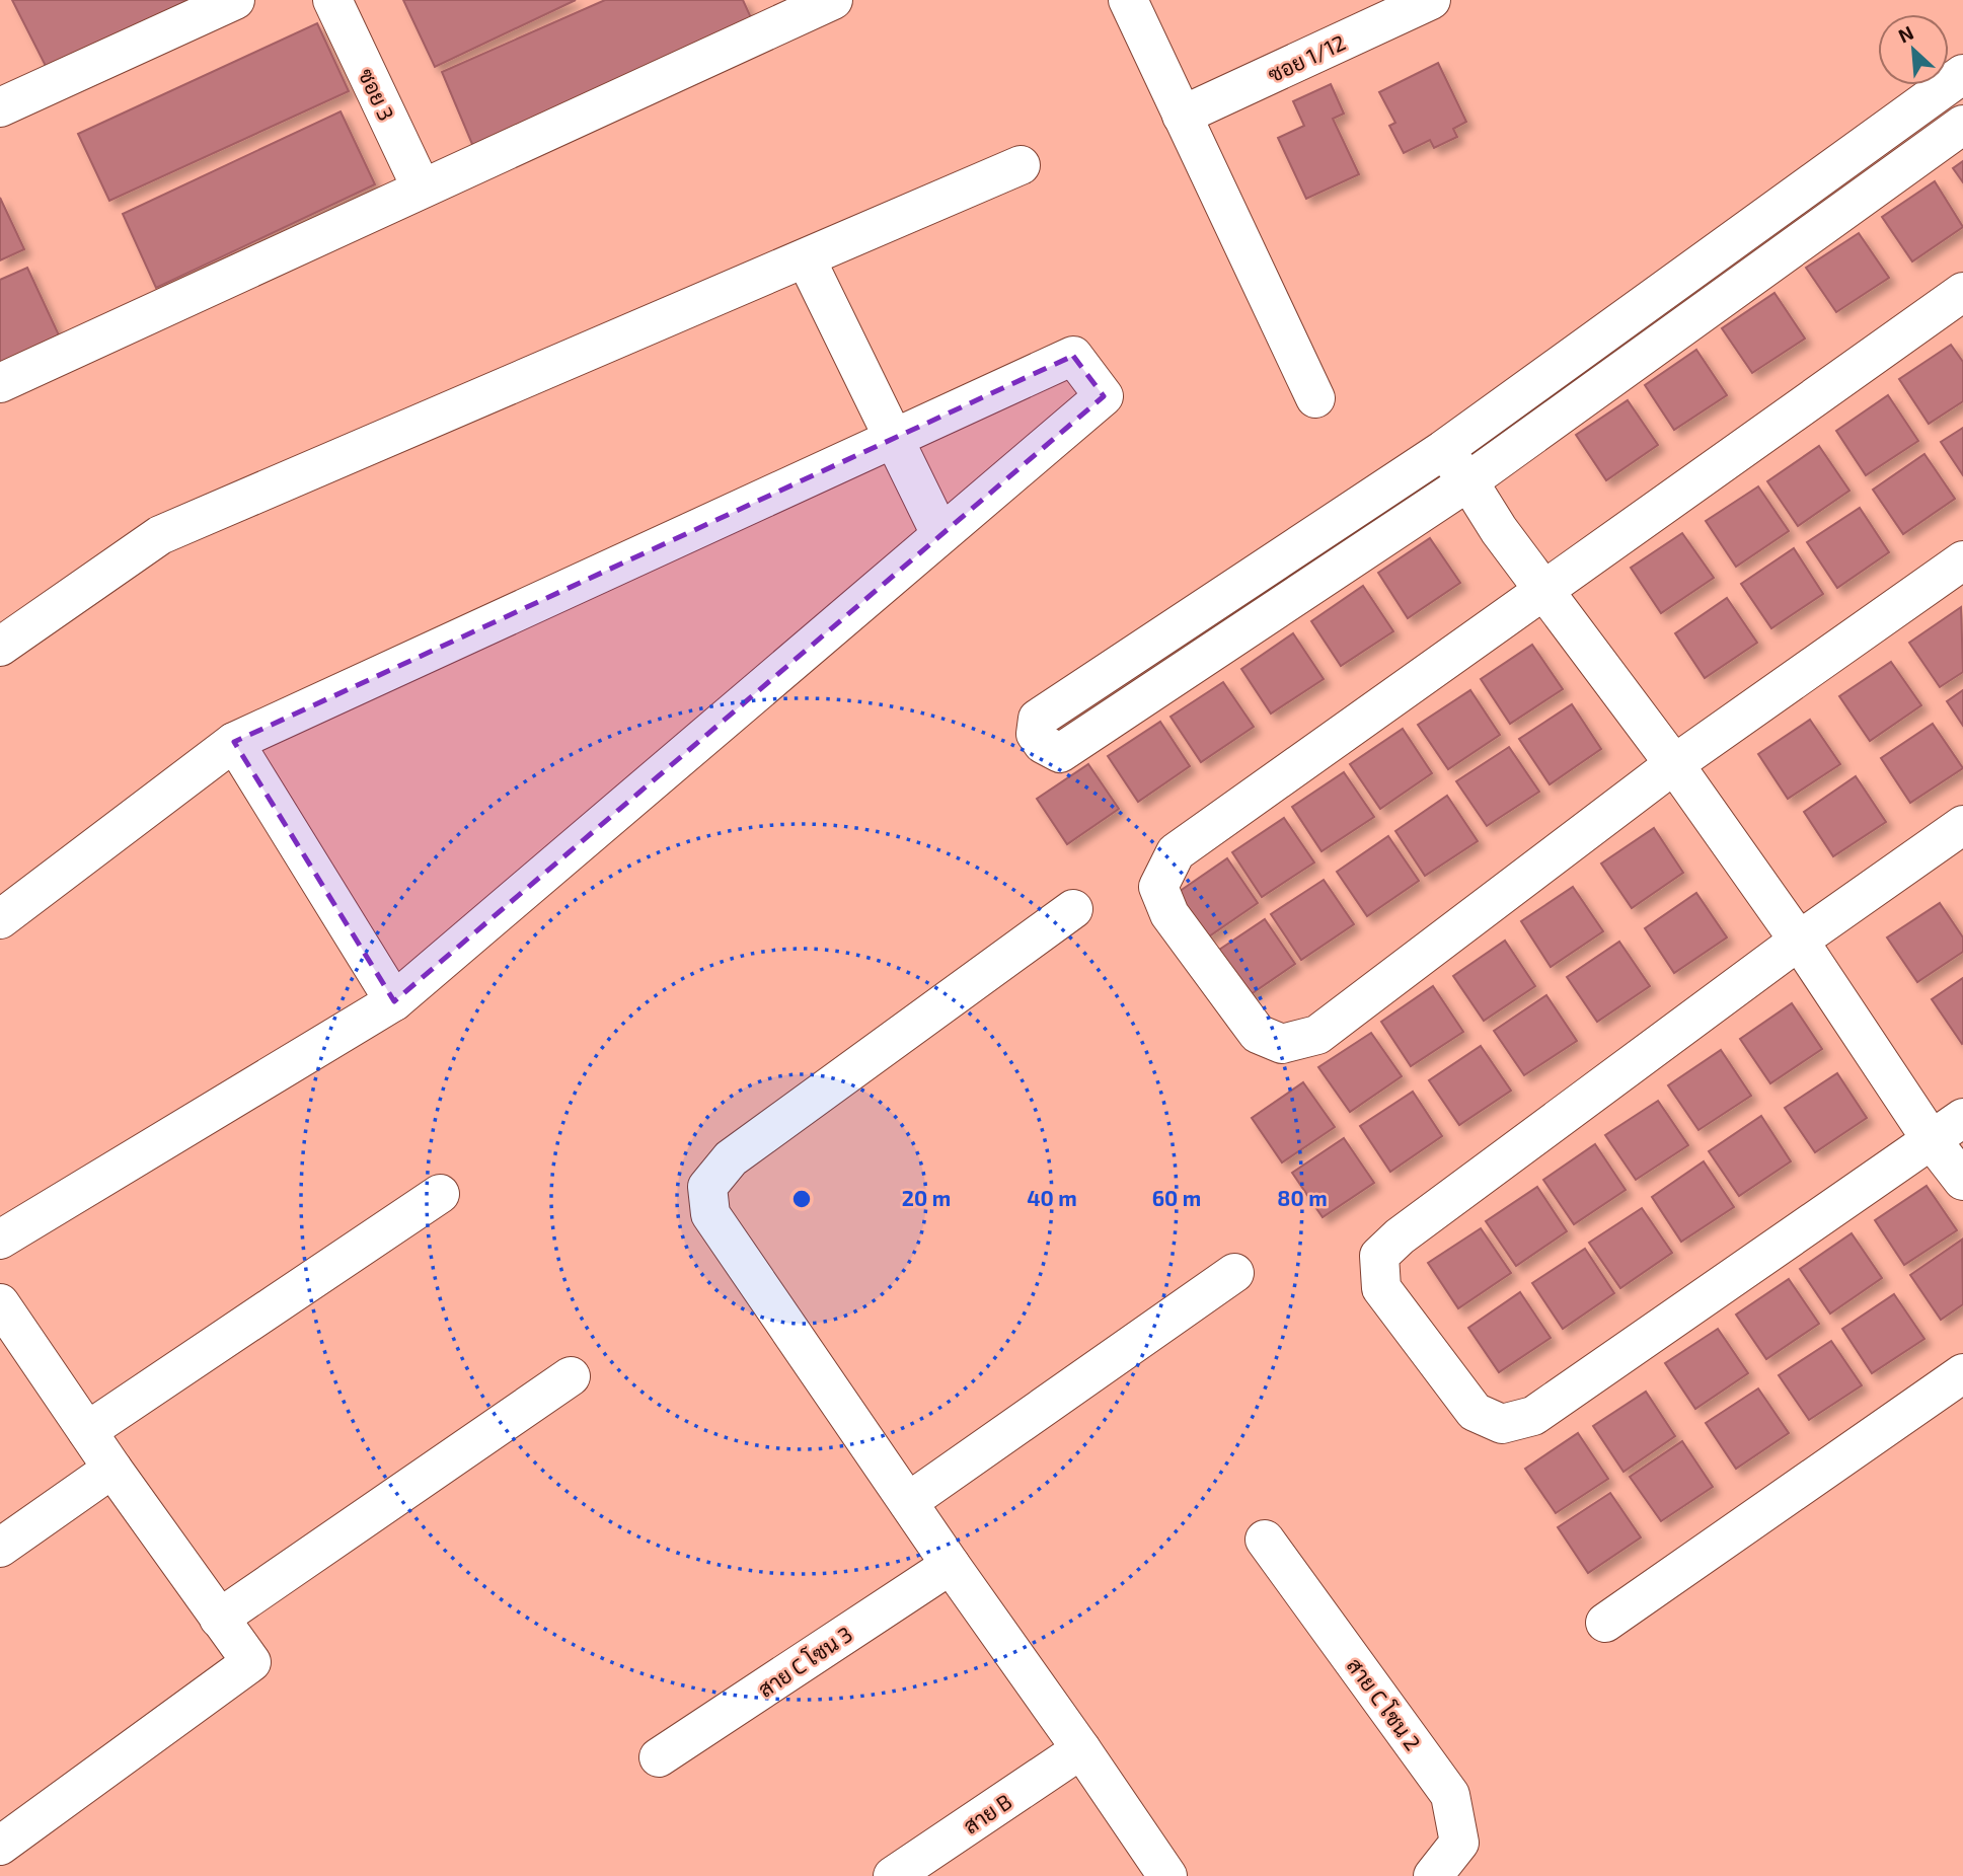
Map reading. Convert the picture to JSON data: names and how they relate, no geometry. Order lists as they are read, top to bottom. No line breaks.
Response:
{"streets":{"street":["ซอย 1/12","ซอย 3","สาย C โซน 3","สาย C โซน 2","สาย B"]},"north":"top left","rings":["20 m","40 m","60 m","80 m"]}
